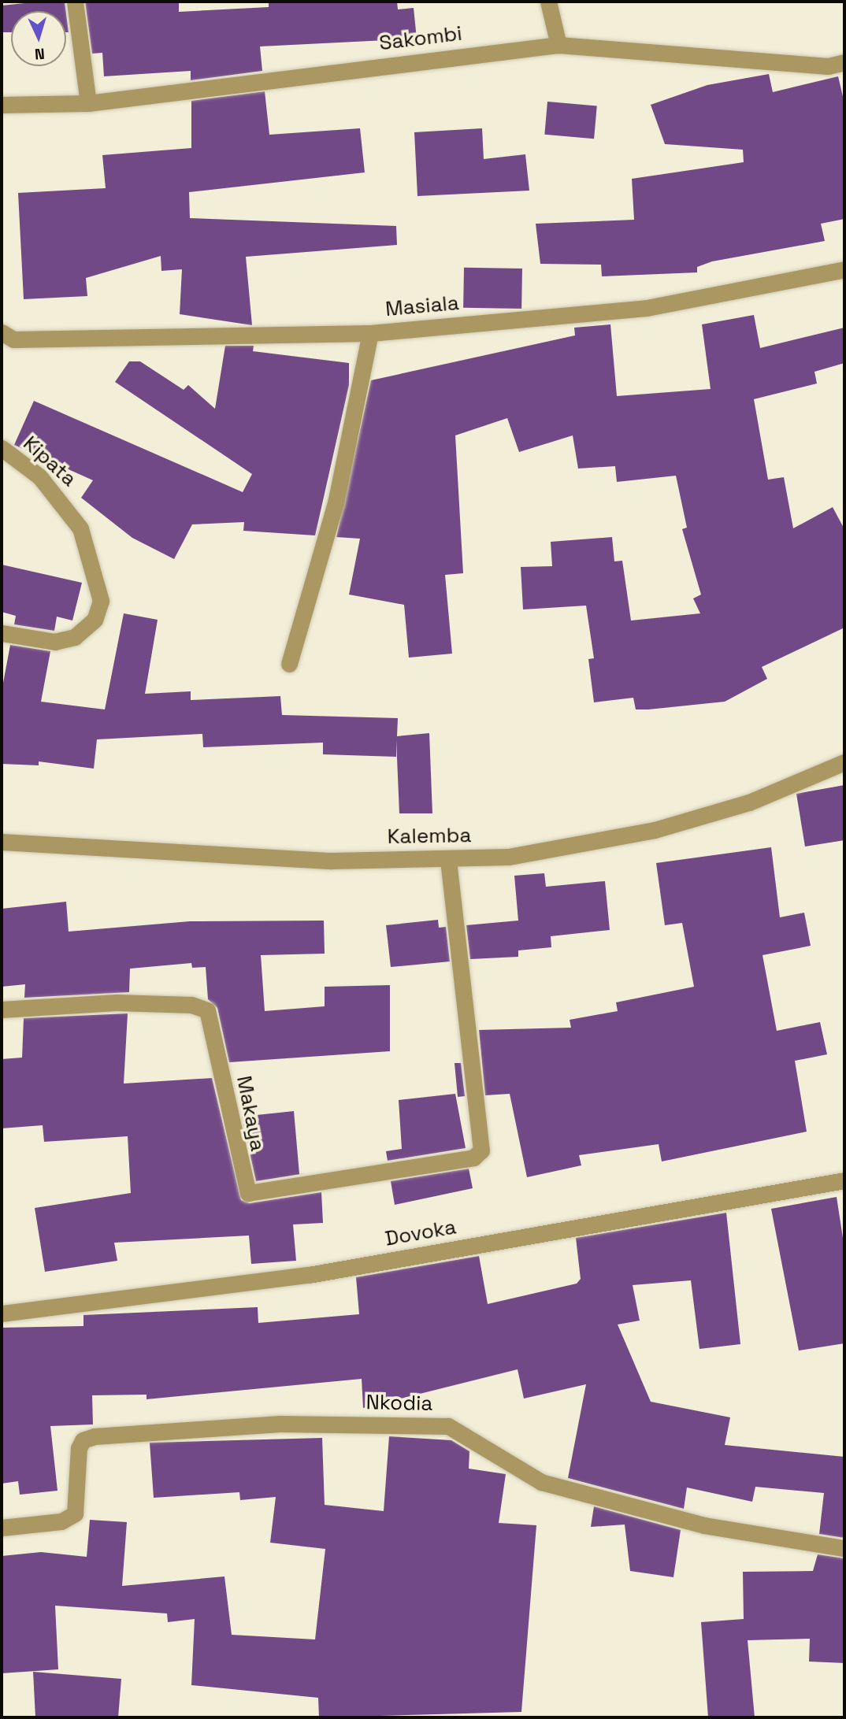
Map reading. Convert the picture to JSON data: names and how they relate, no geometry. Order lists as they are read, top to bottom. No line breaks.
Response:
{"streets":{"street":["Sakombi","Masiala","Kipata","Kalemba","Makaya","Dovoka","Nkodia"]},"crossings":[["Kalemba","Makaya"]],"north":"bottom"}
